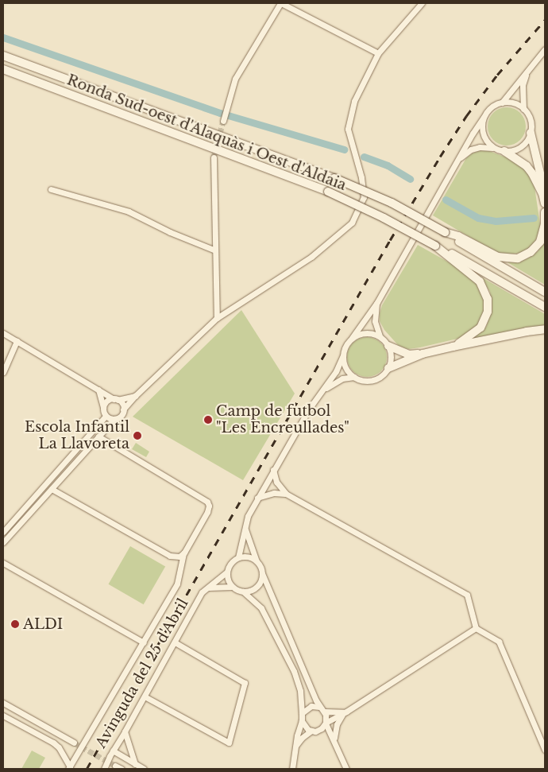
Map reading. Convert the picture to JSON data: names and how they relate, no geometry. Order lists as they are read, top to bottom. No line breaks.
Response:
{"streets":{"main road":["Ronda Sud-oest d'Alaquàs i Oest d'Aldaia"],"street":["Avinguda del 25 d'Abril"]},"places":["Camp de futbol \"Les Encreullades\"","Escola Infantil La Llavoreta","ALDI"]}
